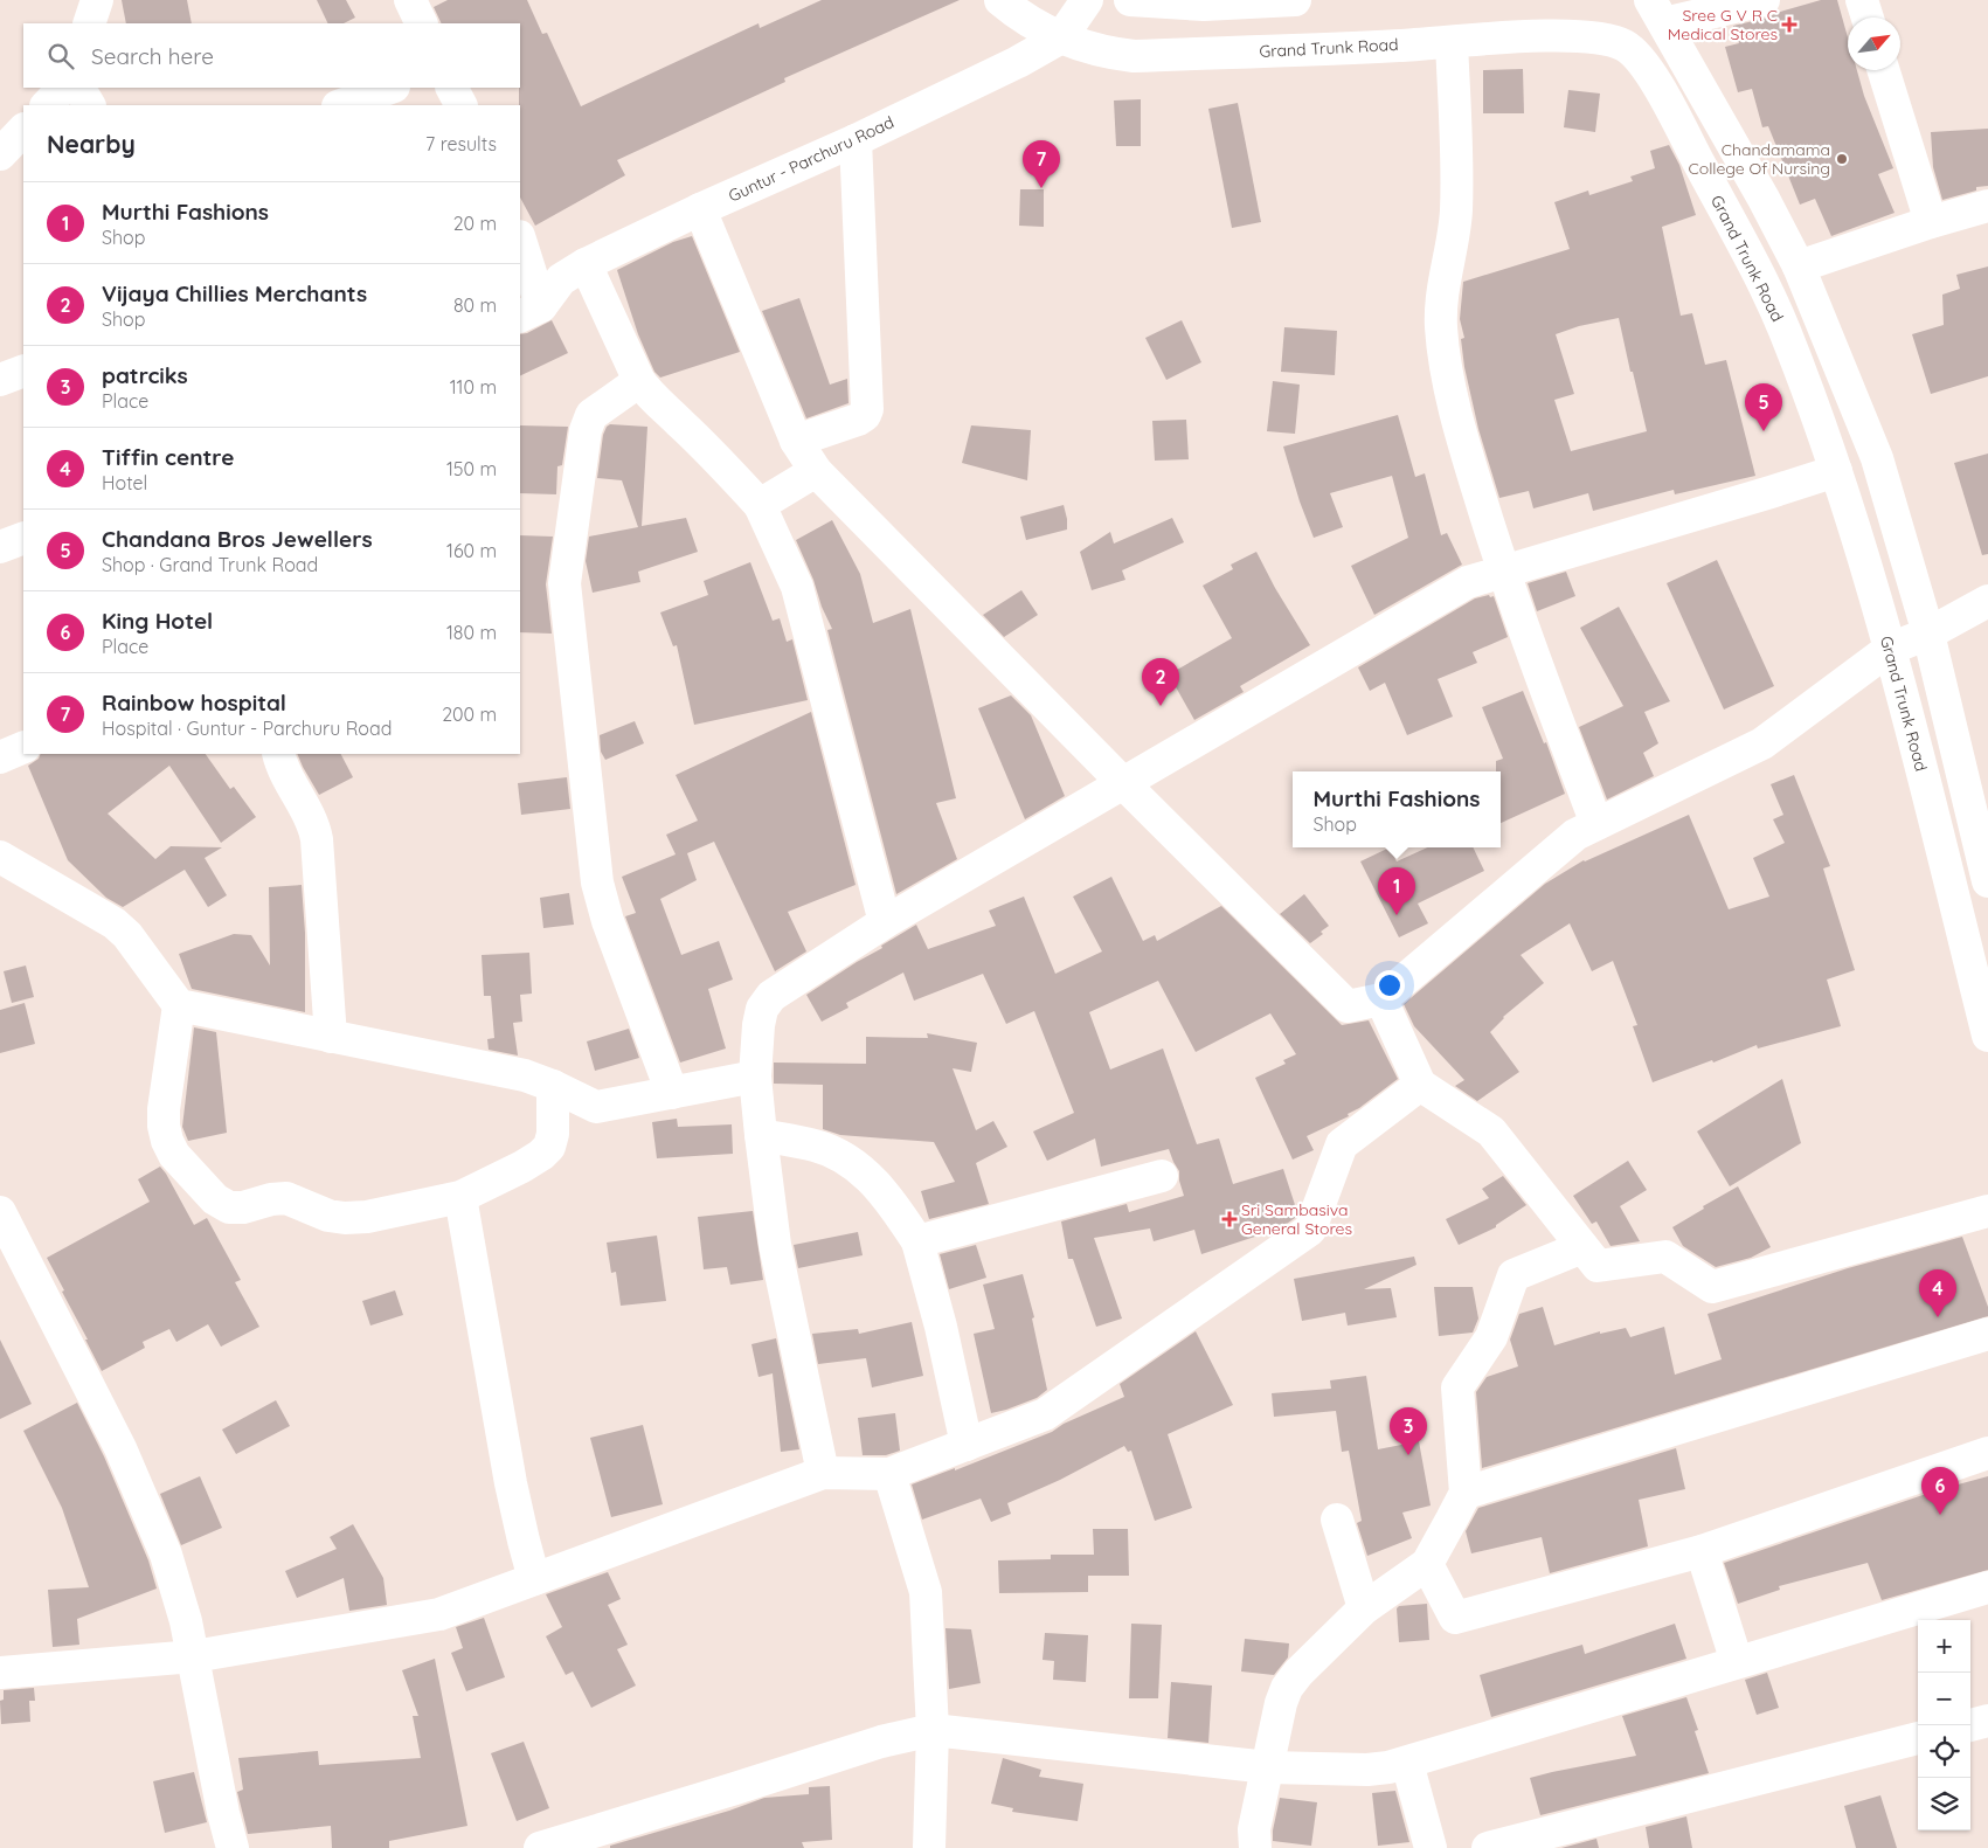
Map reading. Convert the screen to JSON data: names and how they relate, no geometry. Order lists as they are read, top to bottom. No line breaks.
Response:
{"streets":{"street":["Grand Trunk Road","Guntur - Parchuru Road"]},"crossings":[["Grand Trunk Road","Guntur - Parchuru Road"]],"places":{"health":["Sree G V R C Medical Stores","Sri Sambasiva General Stores"],"other":["Chandamama College Of Nursing"]},"north":"top right","page":{"search":"Search here","heading":["Nearby","7 results"],"pins":["7","5","2","1","4","3","6"],"list":[{"mark":"1","name":"Murthi Fashions","note":"Shop","value":"20 m"},{"mark":"2","name":"Vijaya Chillies Merchants","note":"Shop","value":"80 m"},{"mark":"3","name":"patrciks","note":"Place","value":"110 m"},{"mark":"4","name":"Tiffin centre","note":"Hotel","value":"150 m"},{"mark":"5","name":"Chandana Bros Jewellers","note":"Shop · Grand Trunk Road","value":"160 m"},{"mark":"6","name":"King Hotel","note":"Place","value":"180 m"},{"mark":"7","name":"Rainbow hospital","note":"Hospital · Guntur - Parchuru Road","value":"200 m"}],"popup":["Murthi Fashions","Shop"],"map_buttons":["+","−"]}}
